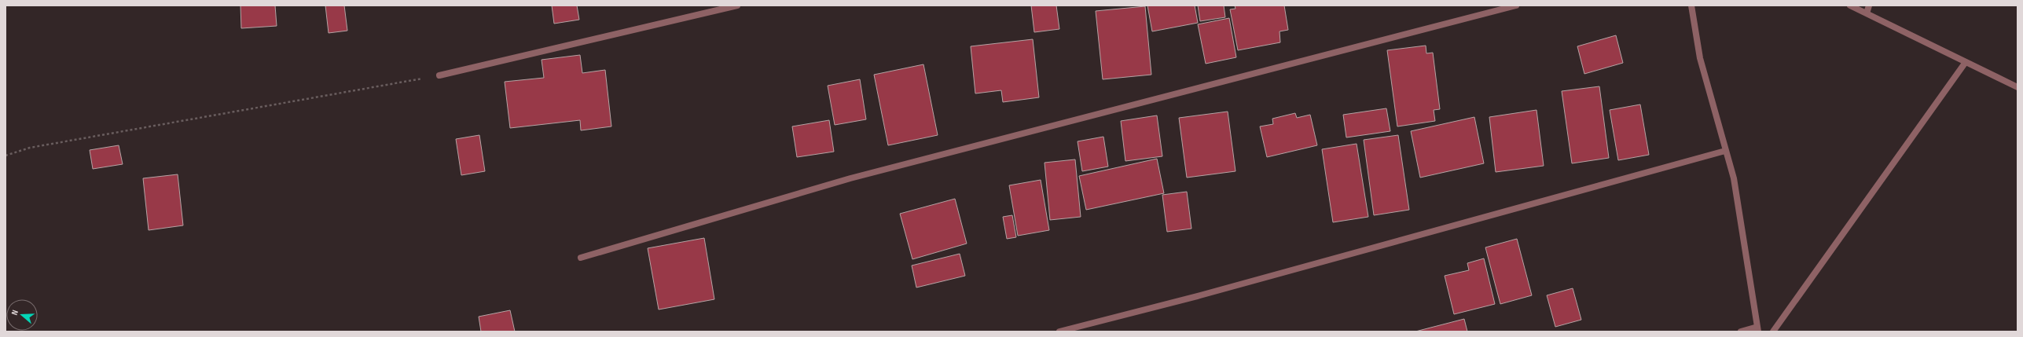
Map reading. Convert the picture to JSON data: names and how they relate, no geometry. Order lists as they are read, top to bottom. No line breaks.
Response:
{"north":"left"}
